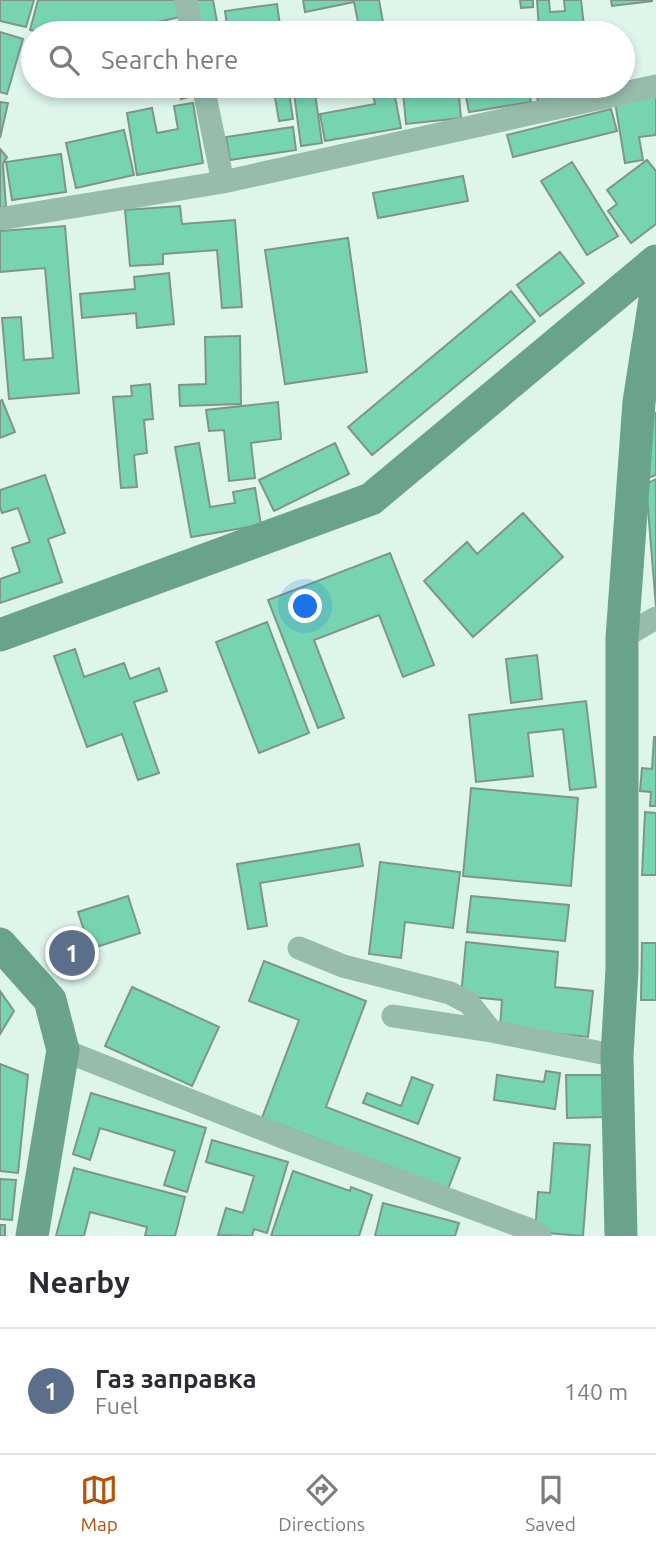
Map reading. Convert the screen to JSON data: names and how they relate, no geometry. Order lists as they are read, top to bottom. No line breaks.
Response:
{"page":{"search":"Search here","pins":"1","heading":"Nearby","list":[{"mark":"1","name":"Газ заправка","note":"Fuel","value":"140 m"}],"nav":["Map","Directions","Saved"]}}
